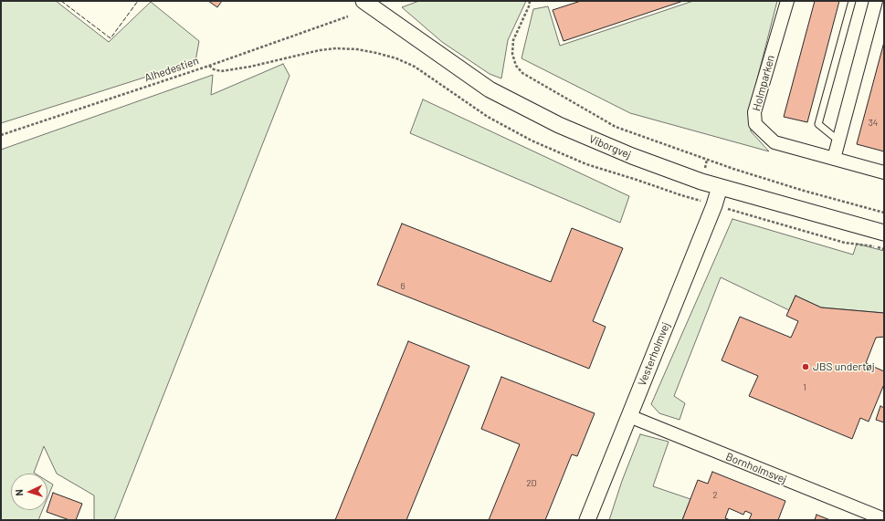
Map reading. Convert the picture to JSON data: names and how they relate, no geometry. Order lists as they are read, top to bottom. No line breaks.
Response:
{"streets":{"street":["Holmparken","Viborgvej","Vesterholmvej","Bornholmsvej"],"path":["Alhedestien"]},"crossings":[["Viborgvej","Vesterholmvej"],["Vesterholmvej","Bornholmsvej"]],"places":["JBS undertøj"],"house_numbers":["34","6","1","2D","2"],"north":"left"}
